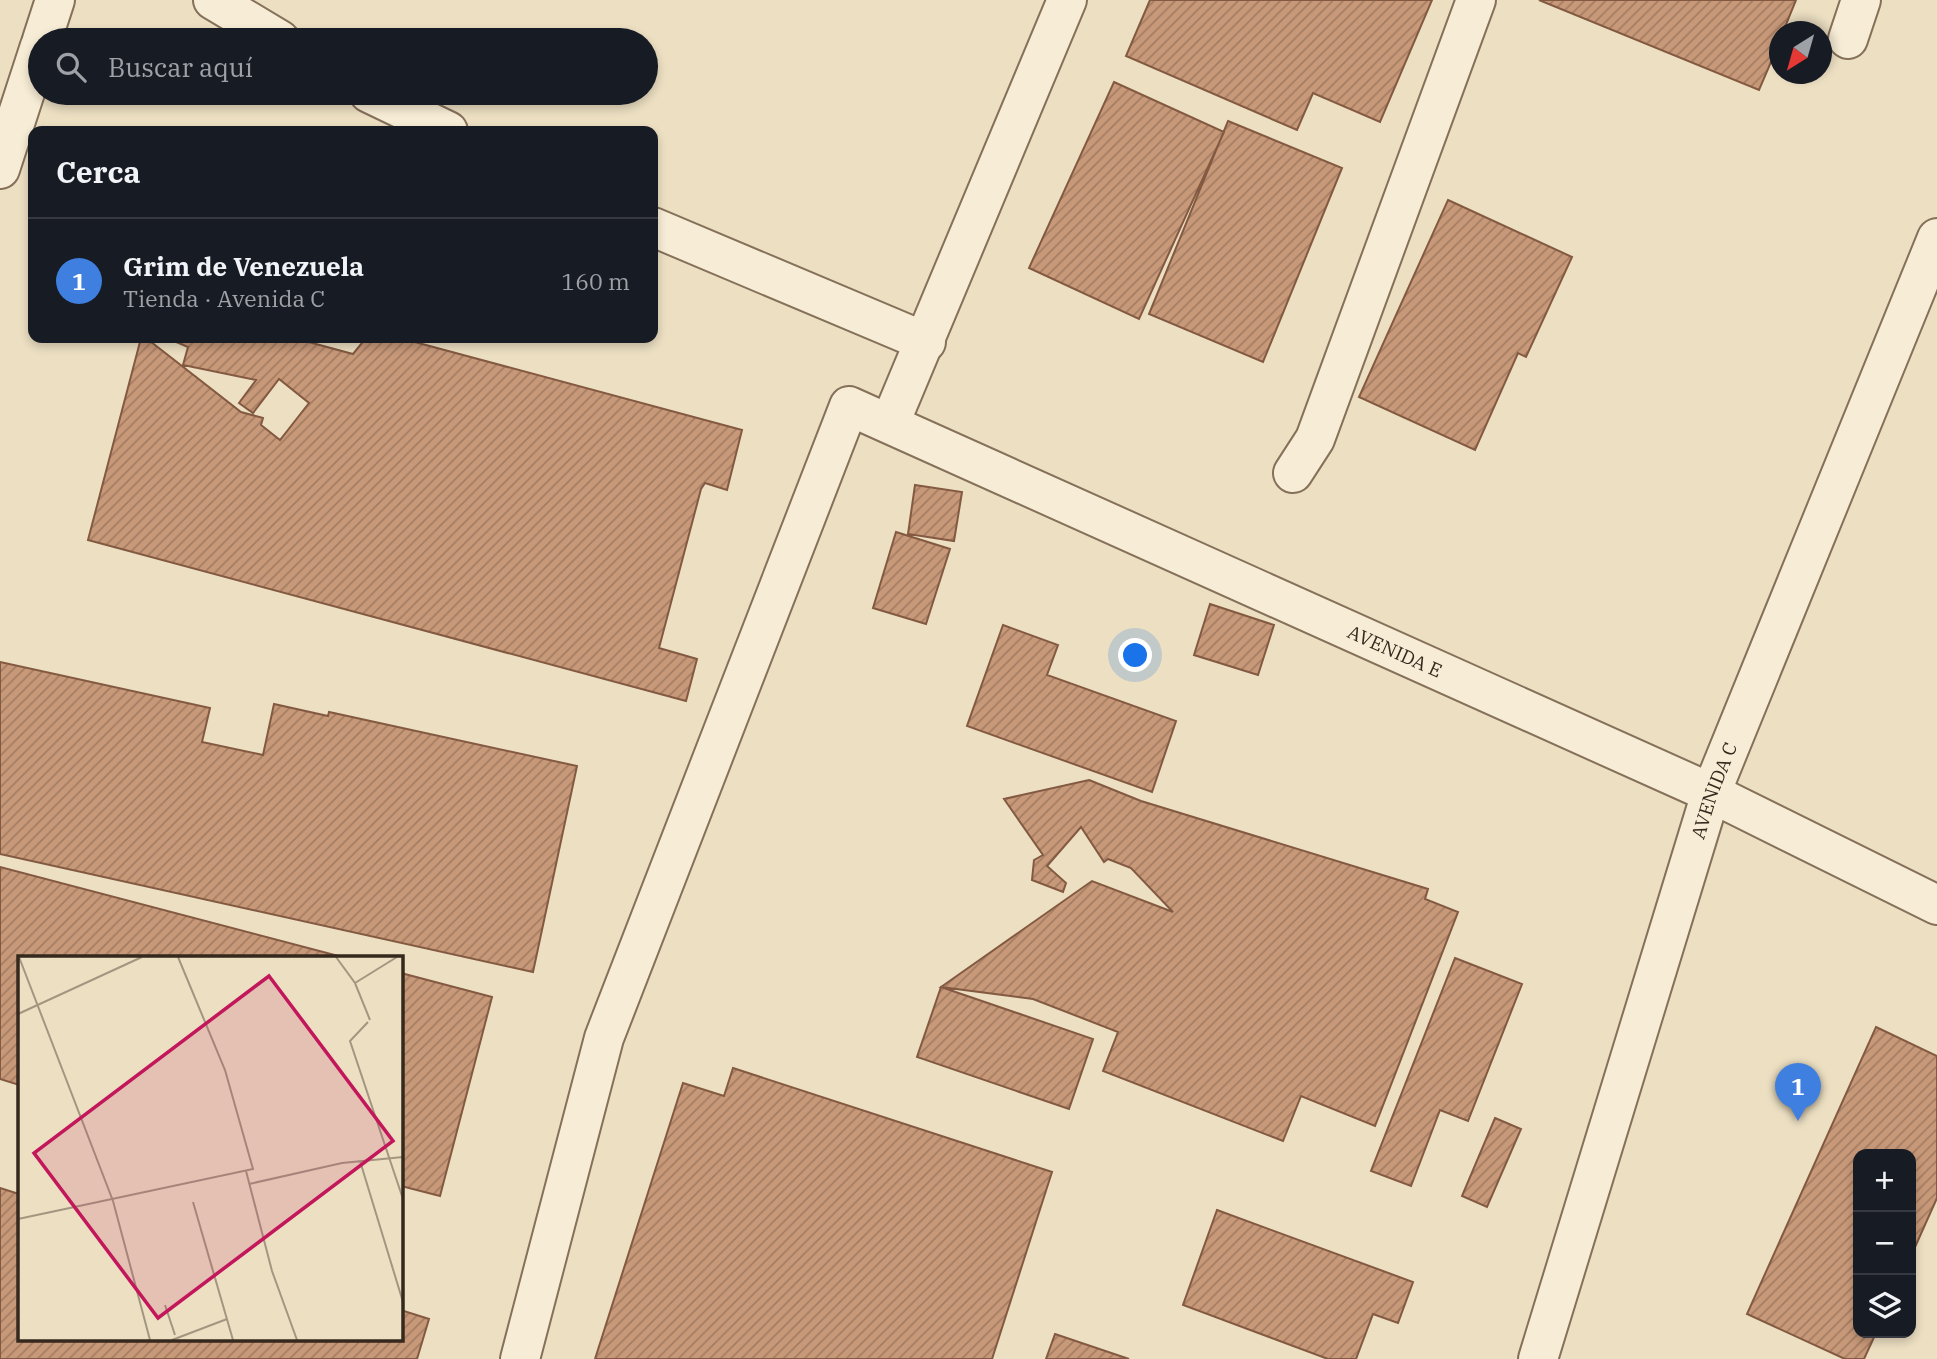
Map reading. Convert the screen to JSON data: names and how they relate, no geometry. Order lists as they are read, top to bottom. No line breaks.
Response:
{"streets":{"street":["AVENIDA E","AVENIDA C"]},"crossings":[["AVENIDA E","AVENIDA C"]],"north":"bottom left","page":{"search":"Buscar aquí","heading":"Cerca","list":[{"mark":"1","name":"Grim de Venezuela","note":"Tienda · Avenida C","value":"160 m"}],"pins":"1","map_buttons":["+","−"]}}
